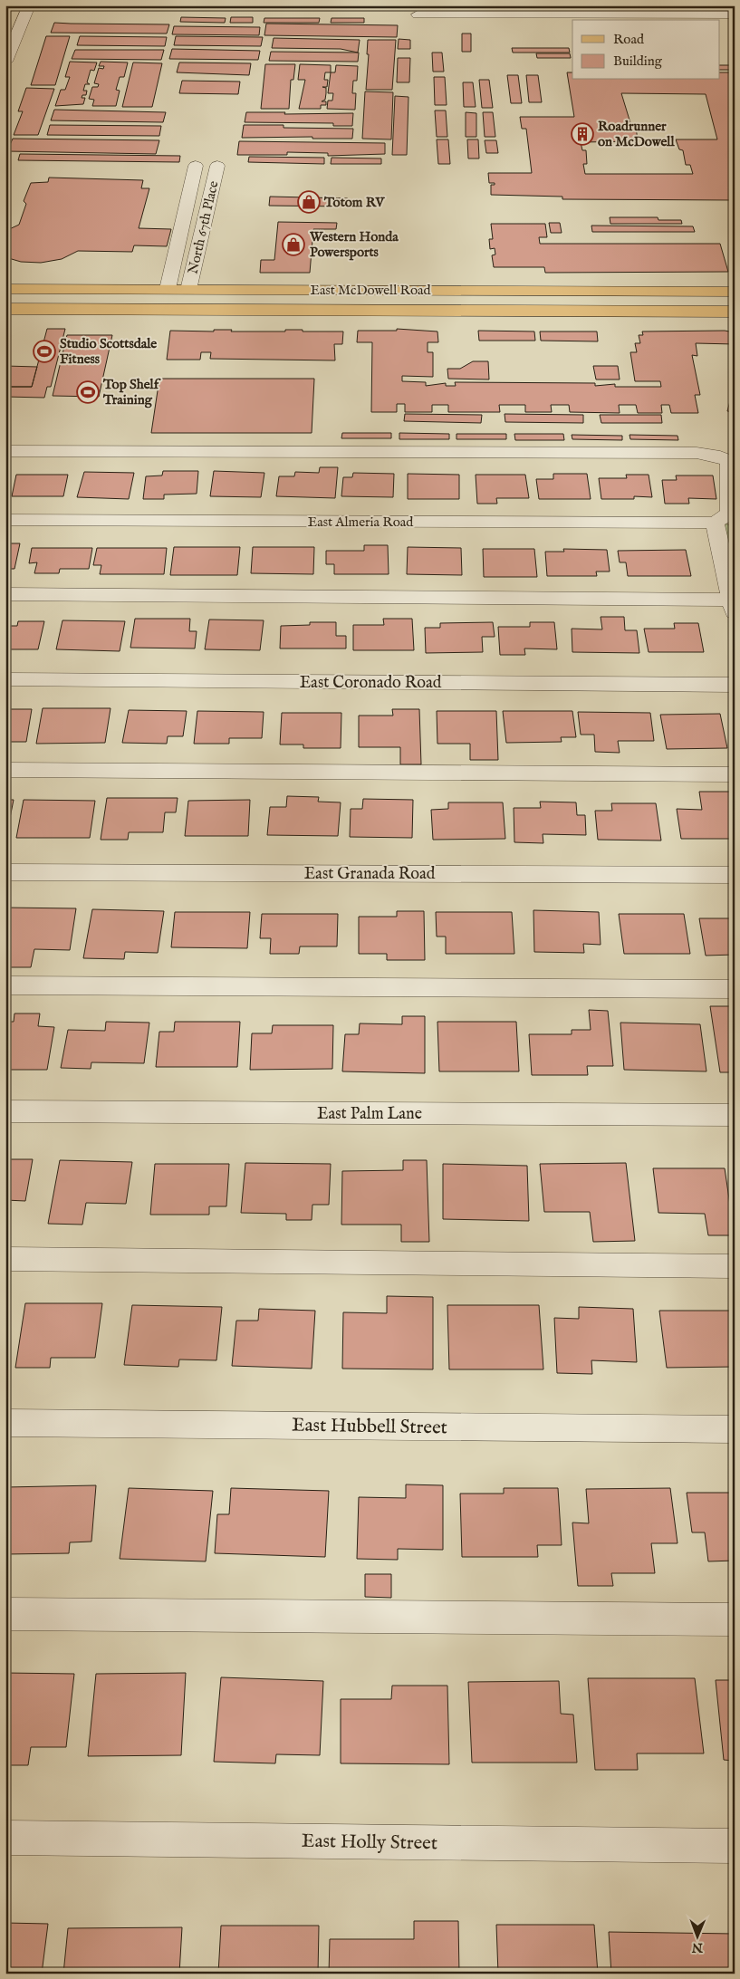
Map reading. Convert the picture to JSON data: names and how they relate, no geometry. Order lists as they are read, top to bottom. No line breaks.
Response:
{"streets":{"main road":["East McDowell Road"],"street":["North 67th Place","East Almeria Road","East Coronado Road","East Granada Road","East Palm Lane","East Hubbell Street","East Holly Street"]},"crossings":[["North 67th Place","East McDowell Road"]],"places":{"building":["Roadrunner on McDowell"],"shop":["Totom RV","Western Honda Powersports"],"sports":["Studio Scottsdale Fitness","Top Shelf Training"]},"legend":["Road","Building"],"north":"bottom"}
